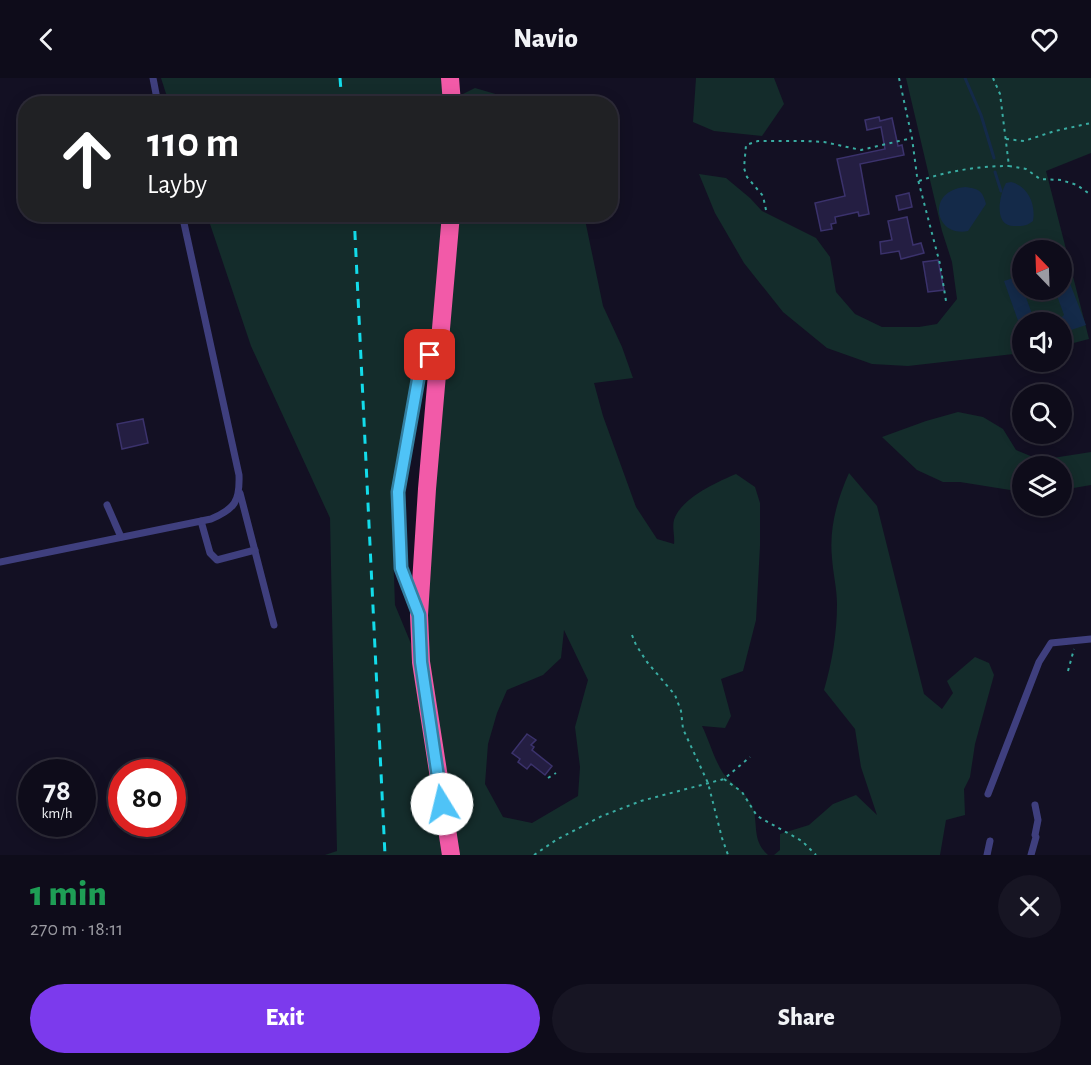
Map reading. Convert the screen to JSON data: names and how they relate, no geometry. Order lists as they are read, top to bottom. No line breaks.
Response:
{"north":"top left","page":{"header":"Navio","turn":["110 m","Layby"],"speed":"78 km/h","limit":"80","heading":["1 min","270 m · 18:11"],"buttons":["Exit","Share"]}}
